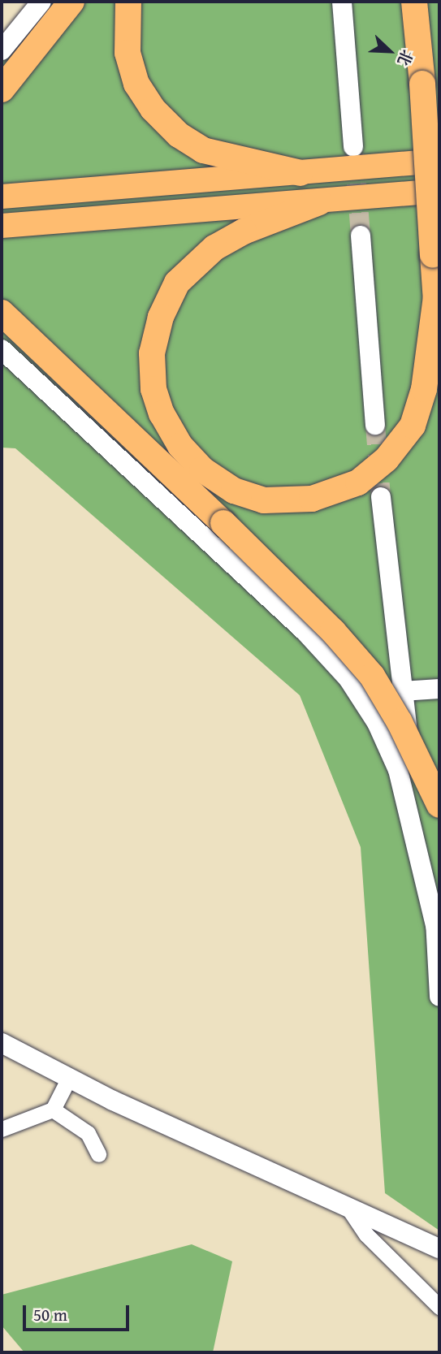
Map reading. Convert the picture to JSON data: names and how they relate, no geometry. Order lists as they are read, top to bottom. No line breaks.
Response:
{"scale_bar":"50 m","north":"bottom right"}
